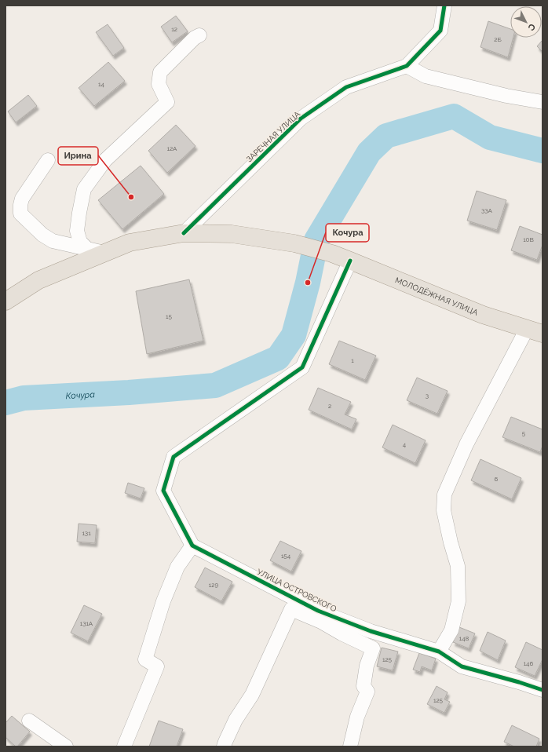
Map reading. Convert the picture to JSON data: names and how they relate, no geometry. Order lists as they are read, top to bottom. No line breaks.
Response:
{"streets":{"main road":["МОЛОДЁЖНАЯ УЛИЦА"],"street":["ЗАРЕЧНАЯ УЛИЦА","УЛИЦА ОСТРОВСКОГО"]},"crossings":[["ЗАРЕЧНАЯ УЛИЦА","МОЛОДЁЖНАЯ УЛИЦА"]],"water":["Кочура"],"places":["Ирина","Кочура"],"house_numbers":["12","2Б","14","12А","33А","10В","15","1","3","2","5","4","6","131","154","129","131А","148","125","146","125"],"north":"bottom right"}
